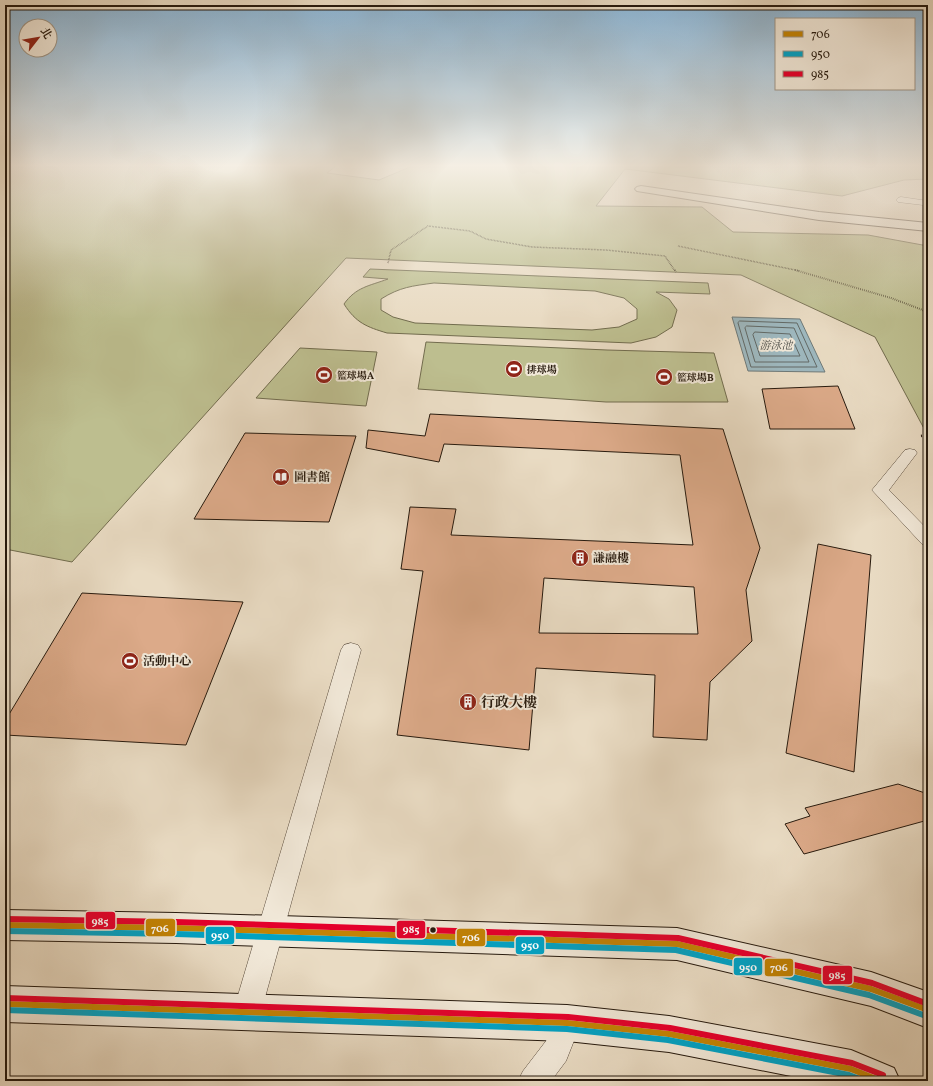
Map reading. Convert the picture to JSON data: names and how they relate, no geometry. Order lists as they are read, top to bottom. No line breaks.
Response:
{"water":["游泳池"],"places":{"sports":["排球場","籃球場A","籃球場B","活動中心"],"library":["圖書館"],"building":["謙融樓","行政大樓"]},"lines":["transit line 985","transit line 706","transit line 950"],"legend":["706","950","985"],"north":"top right"}
